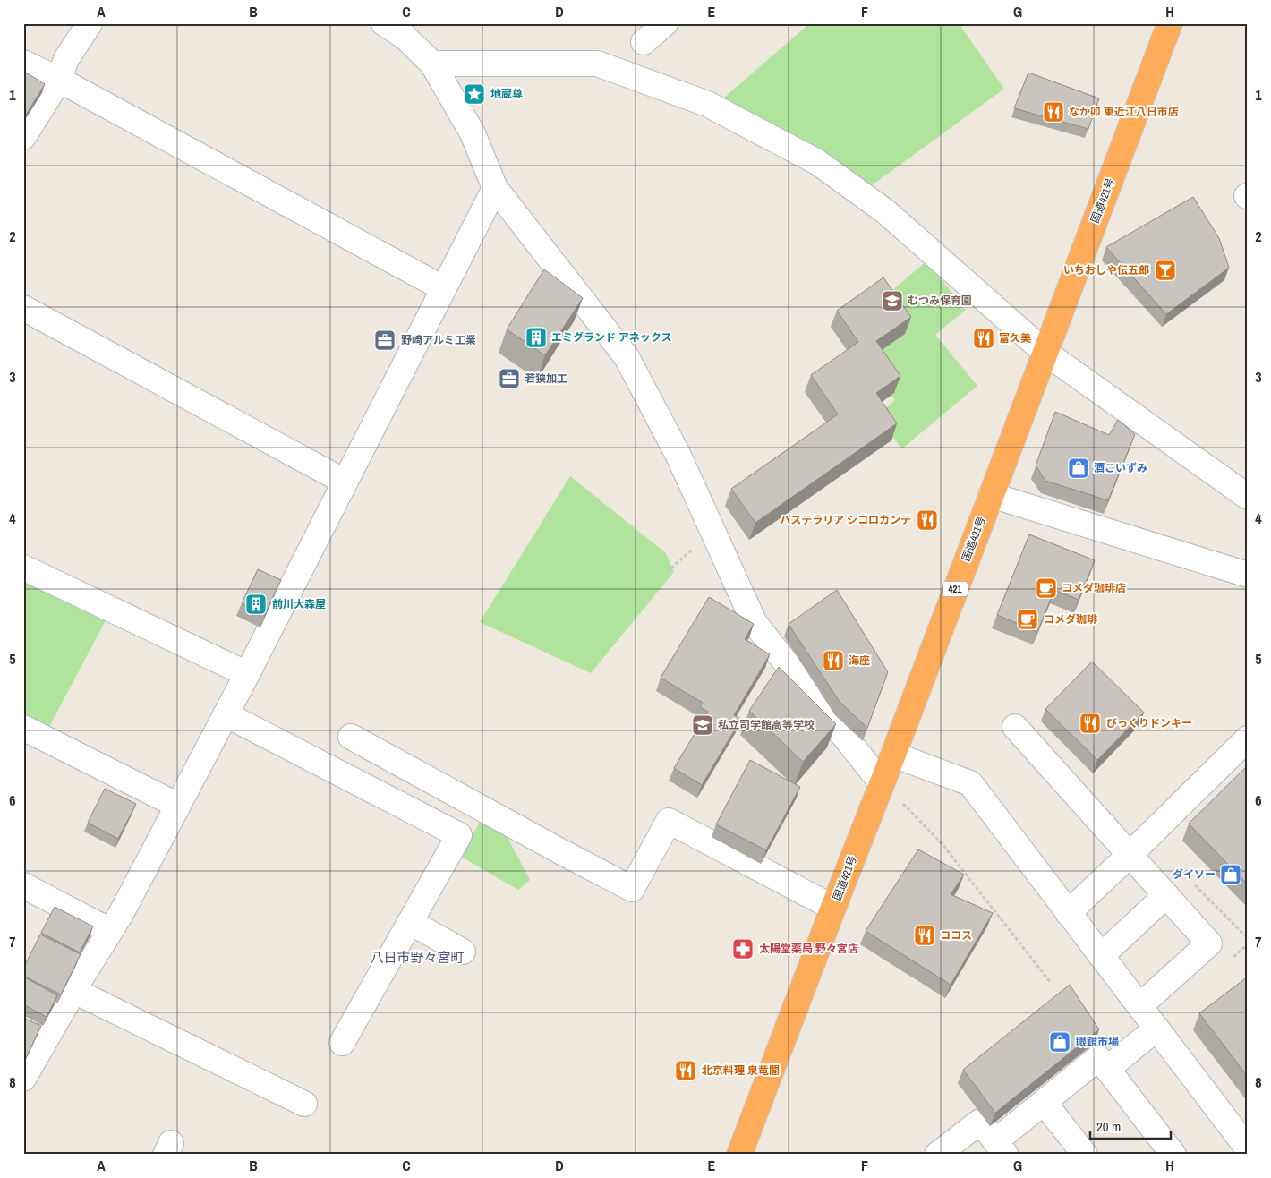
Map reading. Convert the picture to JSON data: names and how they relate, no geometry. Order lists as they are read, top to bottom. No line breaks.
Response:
{"streets":{"highway":["国道421号","421"]},"districts":["八日市野々宮町"],"places":{"place":["地蔵尊"],"restaurant":["なか卯 東近江八日市店","富久美","パステラリア シコロカンテ","海座","びっくりドンキー","ココス","北京料理 泉竜閣"],"bar":["いちおしや伝五郎"],"school or university":["むつみ保育園","私立司学館高等学校"],"building":["エミグランド アネックス","前川大森屋"],"office":["野崎アルミ工業","若狭加工"],"shop":["酒こいずみ","ダイソー","眼鏡市場"],"cafe":["コメダ珈琲店","コメダ珈琲"],"pharmacy":["太陽堂薬局 野々宮店"]},"scale_bar":"20 m","grid":{"columns":["A","B","C","D","E","F","G","H"],"rows":["1","2","3","4","5","6","7","8"]}}
